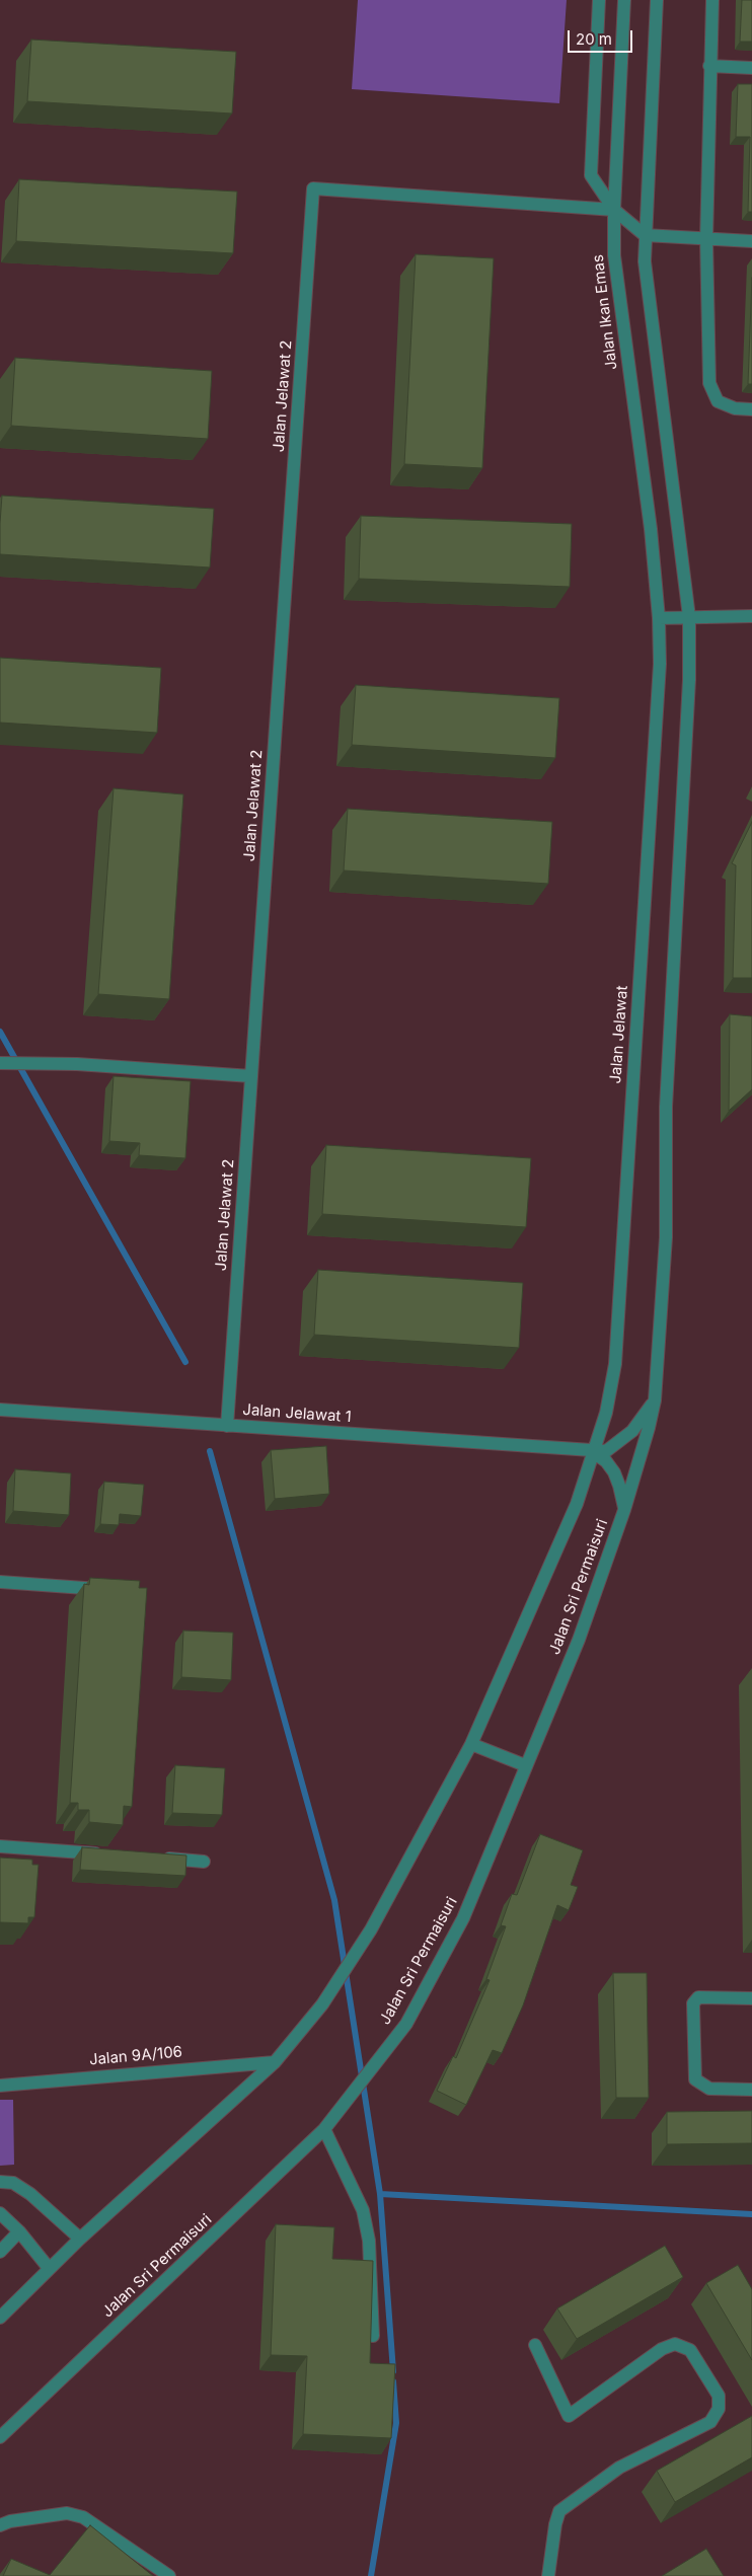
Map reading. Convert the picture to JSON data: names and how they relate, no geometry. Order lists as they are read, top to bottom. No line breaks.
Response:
{"streets":{"street":["Jalan Ikan Emas","Jalan Jelawat 2","Jalan Jelawat","Jalan Jelawat 1","Jalan Sri Permaisuri","Jalan 9A/106"]},"crossings":[["Jalan Ikan Emas","Jalan Jelawat 2"],["Jalan Ikan Emas","Jalan Jelawat"],["Jalan Jelawat 2","Jalan Jelawat 1"],["Jalan Jelawat","Jalan Jelawat 1"],["Jalan Jelawat","Jalan Sri Permaisuri"],["Jalan Jelawat 1","Jalan Sri Permaisuri"],["Jalan Sri Permaisuri","Jalan 9A/106"]],"scale_bar":"20 m"}
